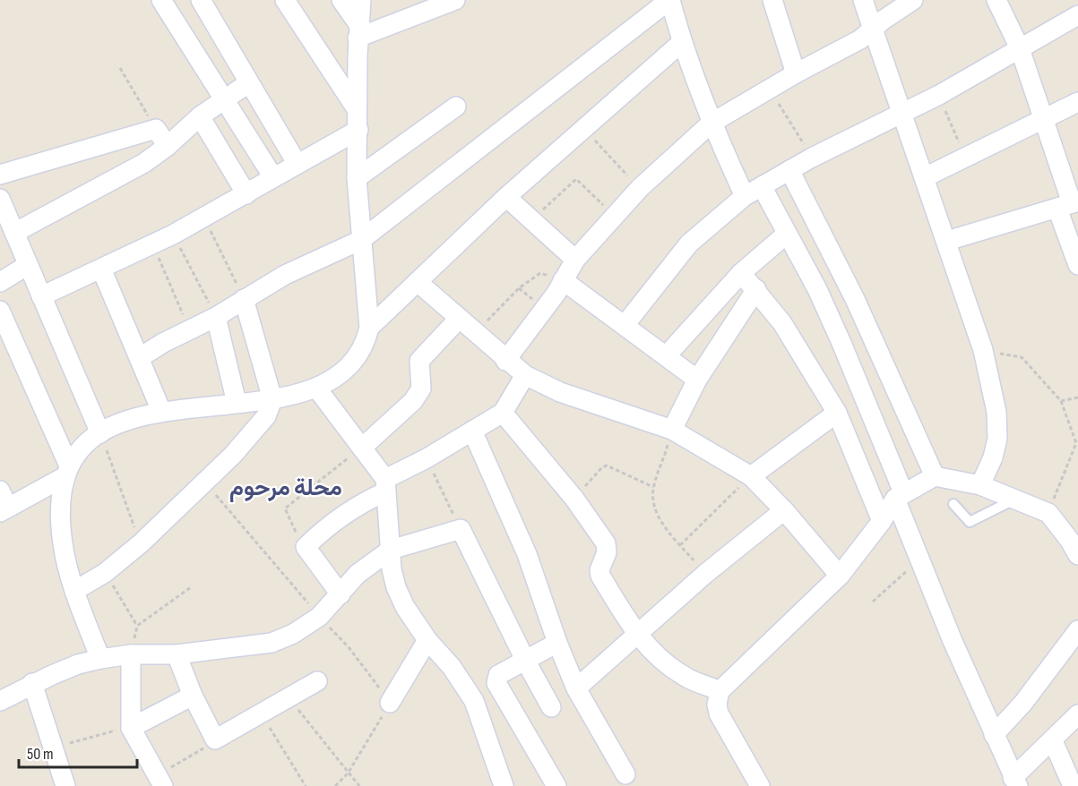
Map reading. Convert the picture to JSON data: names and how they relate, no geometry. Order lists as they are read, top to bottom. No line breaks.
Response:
{"districts":["محلة مرحوم"],"scale_bar":"50 m"}
